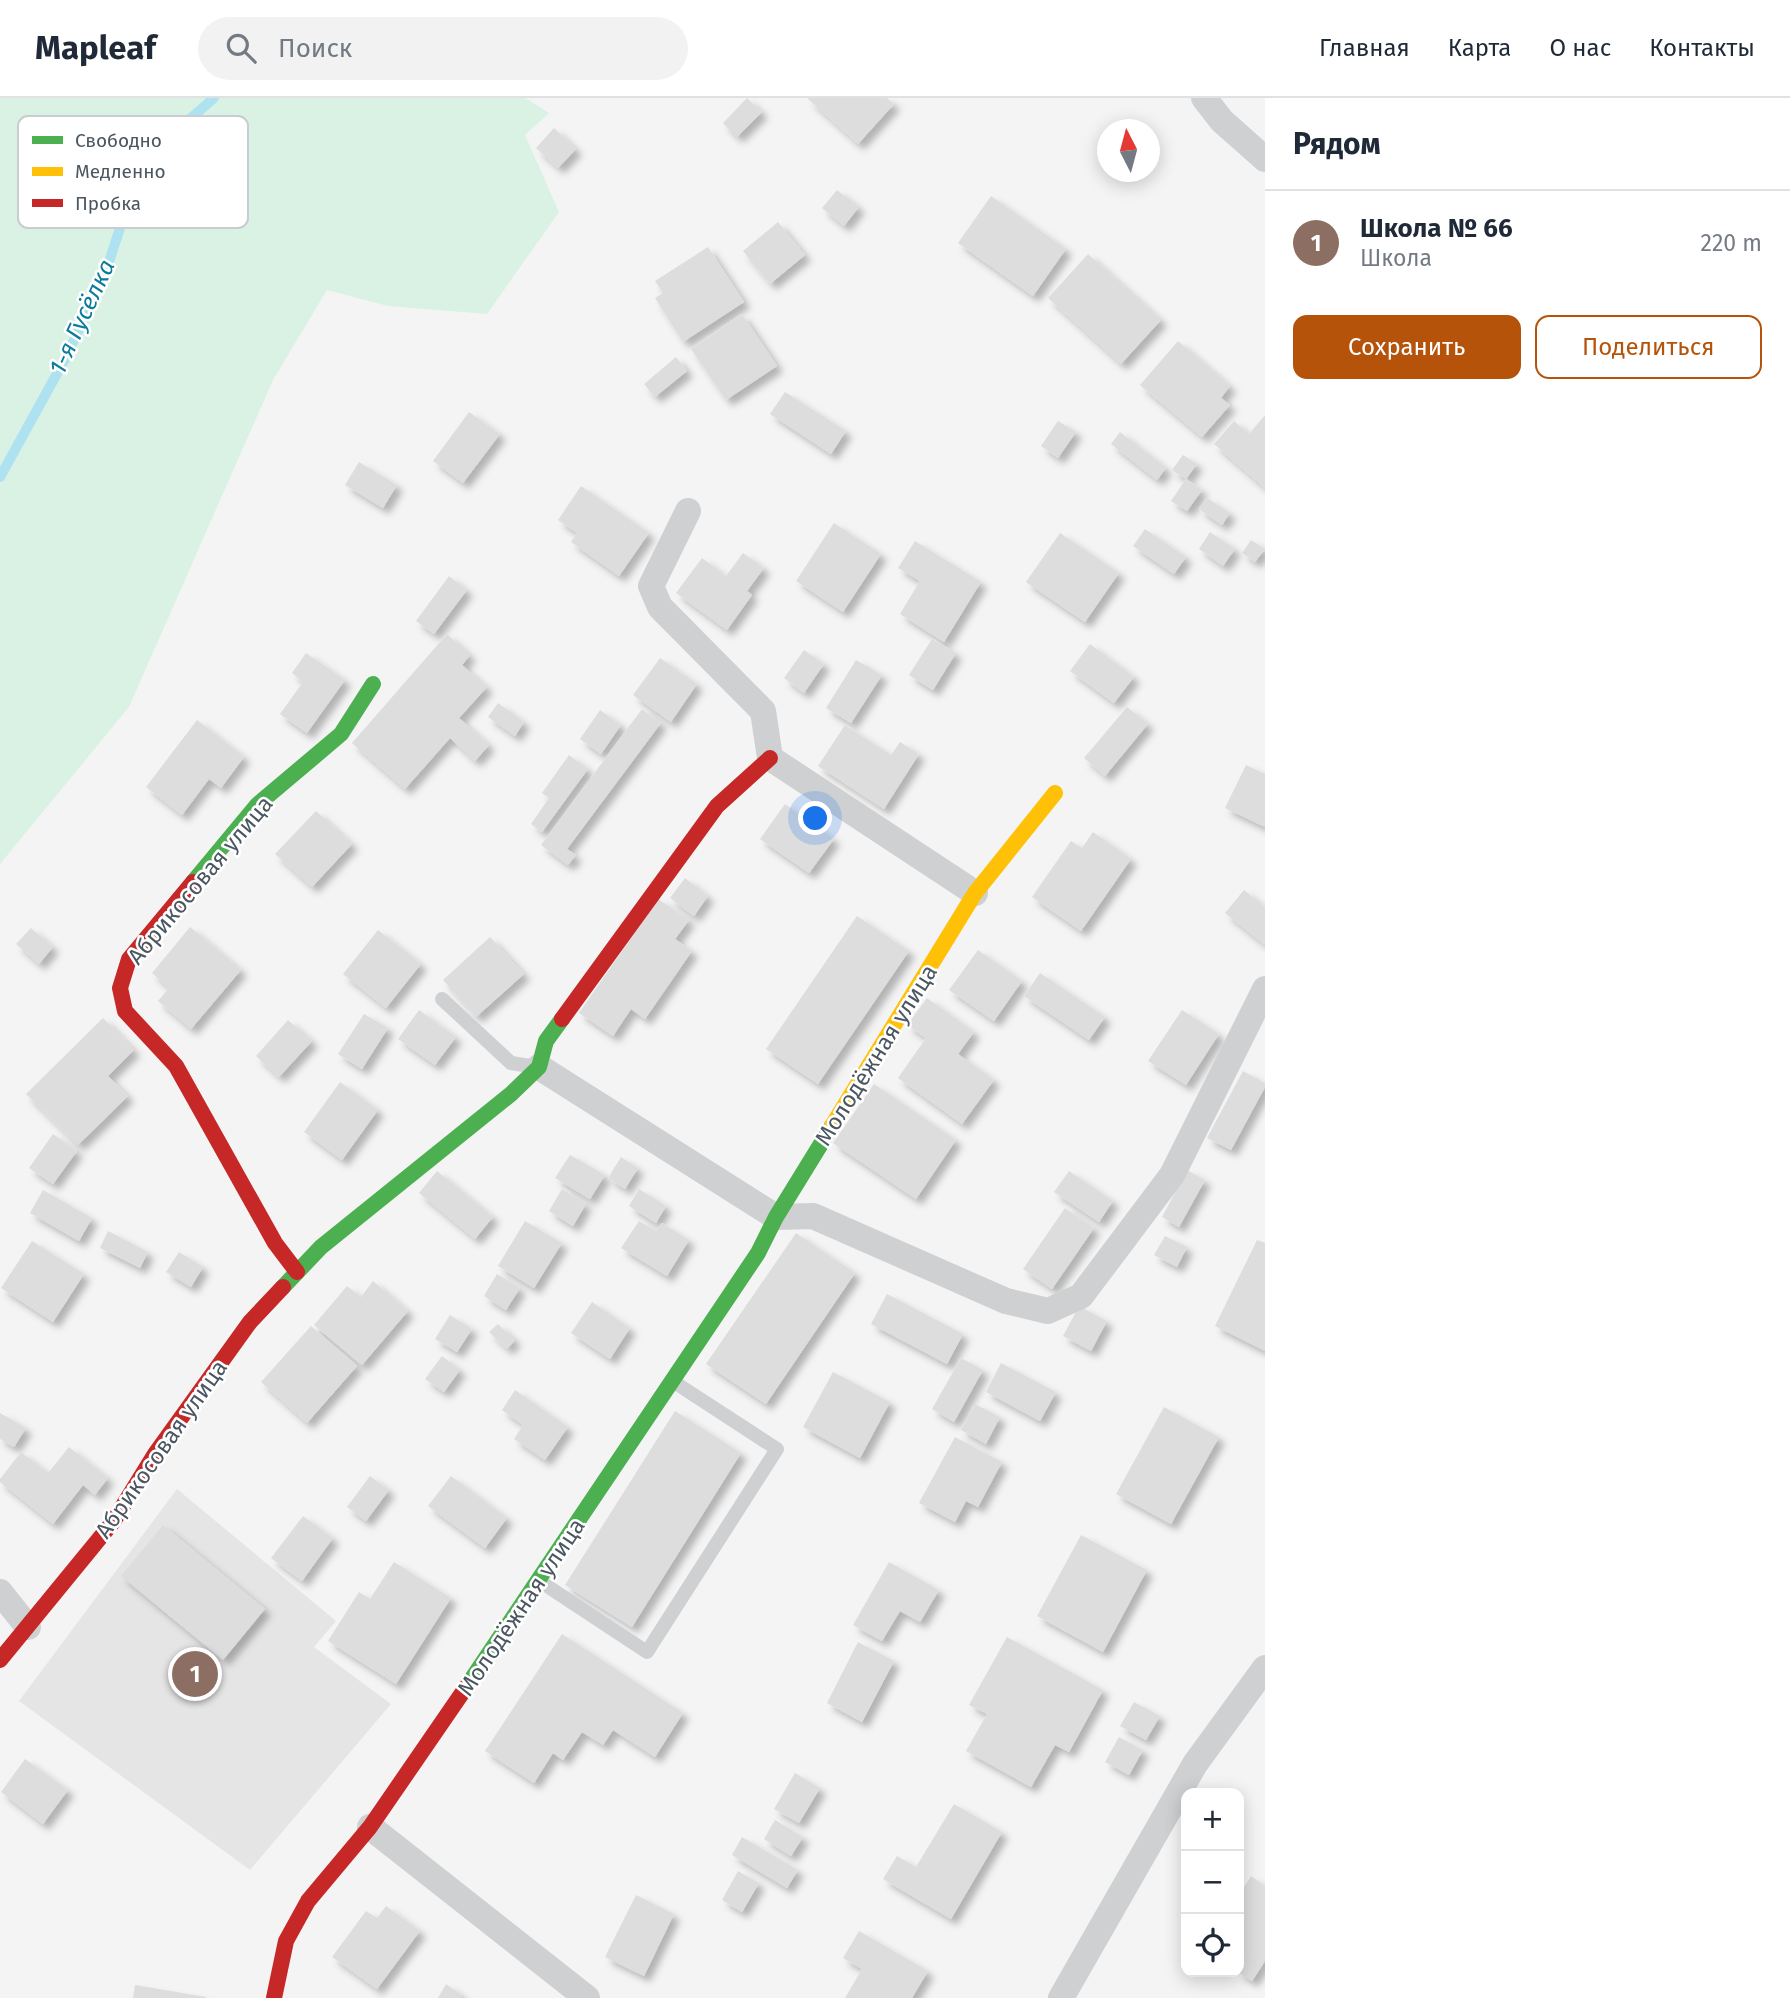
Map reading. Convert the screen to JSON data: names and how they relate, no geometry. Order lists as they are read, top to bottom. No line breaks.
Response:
{"streets":{"street":["Абрикосовая улица","Молодёжная улица"]},"water":["1-я Гусёлка"],"legend":["Свободно","Медленно","Пробка"],"north":"top","page":{"header":"Mapleaf","search":"Поиск","nav":["Главная","Карта","О нас","Контакты"],"heading":"Рядом","list":[{"mark":"1","name":"Школа № 66","note":"Школа","value":"220 m"}],"buttons":["Сохранить","Поделиться"],"pins":"1","map_buttons":["+","−"]}}
